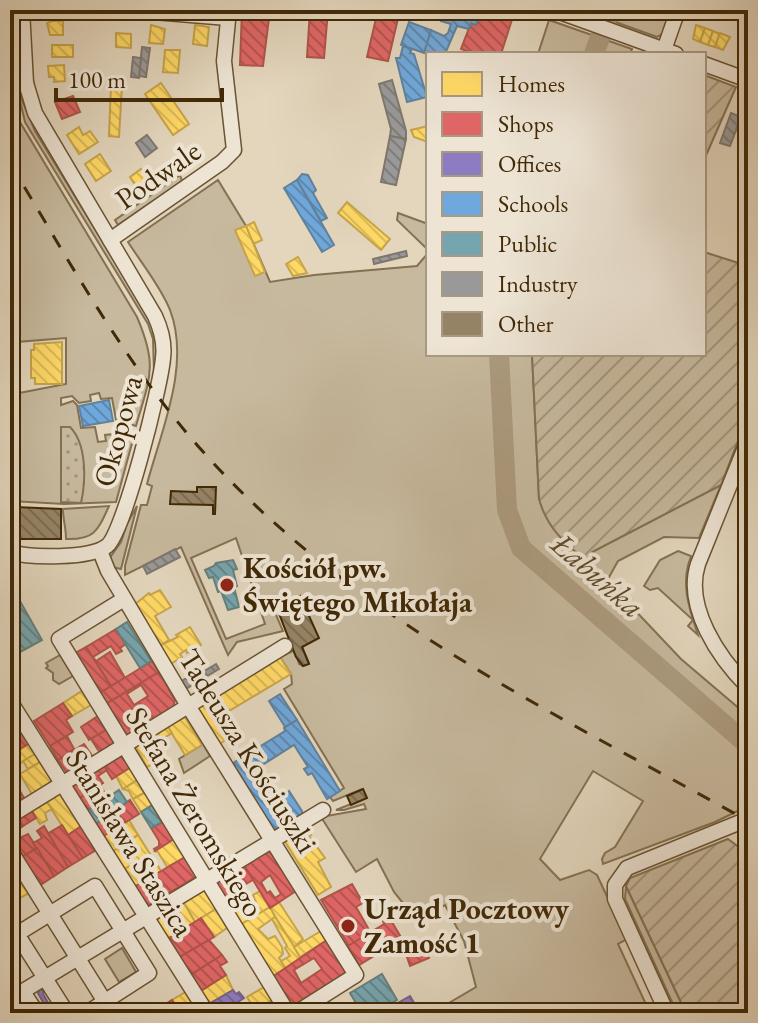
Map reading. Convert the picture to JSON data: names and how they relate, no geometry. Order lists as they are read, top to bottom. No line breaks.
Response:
{"streets":{"street":["Podwale","Okopowa","Tadeusza Kościuszki","Stefana Żeromskiego","Stanisława Staszica"]},"crossings":[["Podwale","Okopowa"],["Okopowa","Tadeusza Kościuszki"],["Tadeusza Kościuszki","Stefana Żeromskiego"]],"water":["Łabuńka"],"places":["Kościół pw. Świętego Mikołaja","Urząd Pocztowy Zamość 1"],"legend":["Homes","Shops","Offices","Schools","Public","Industry","Other"],"scale_bar":"100 m"}
